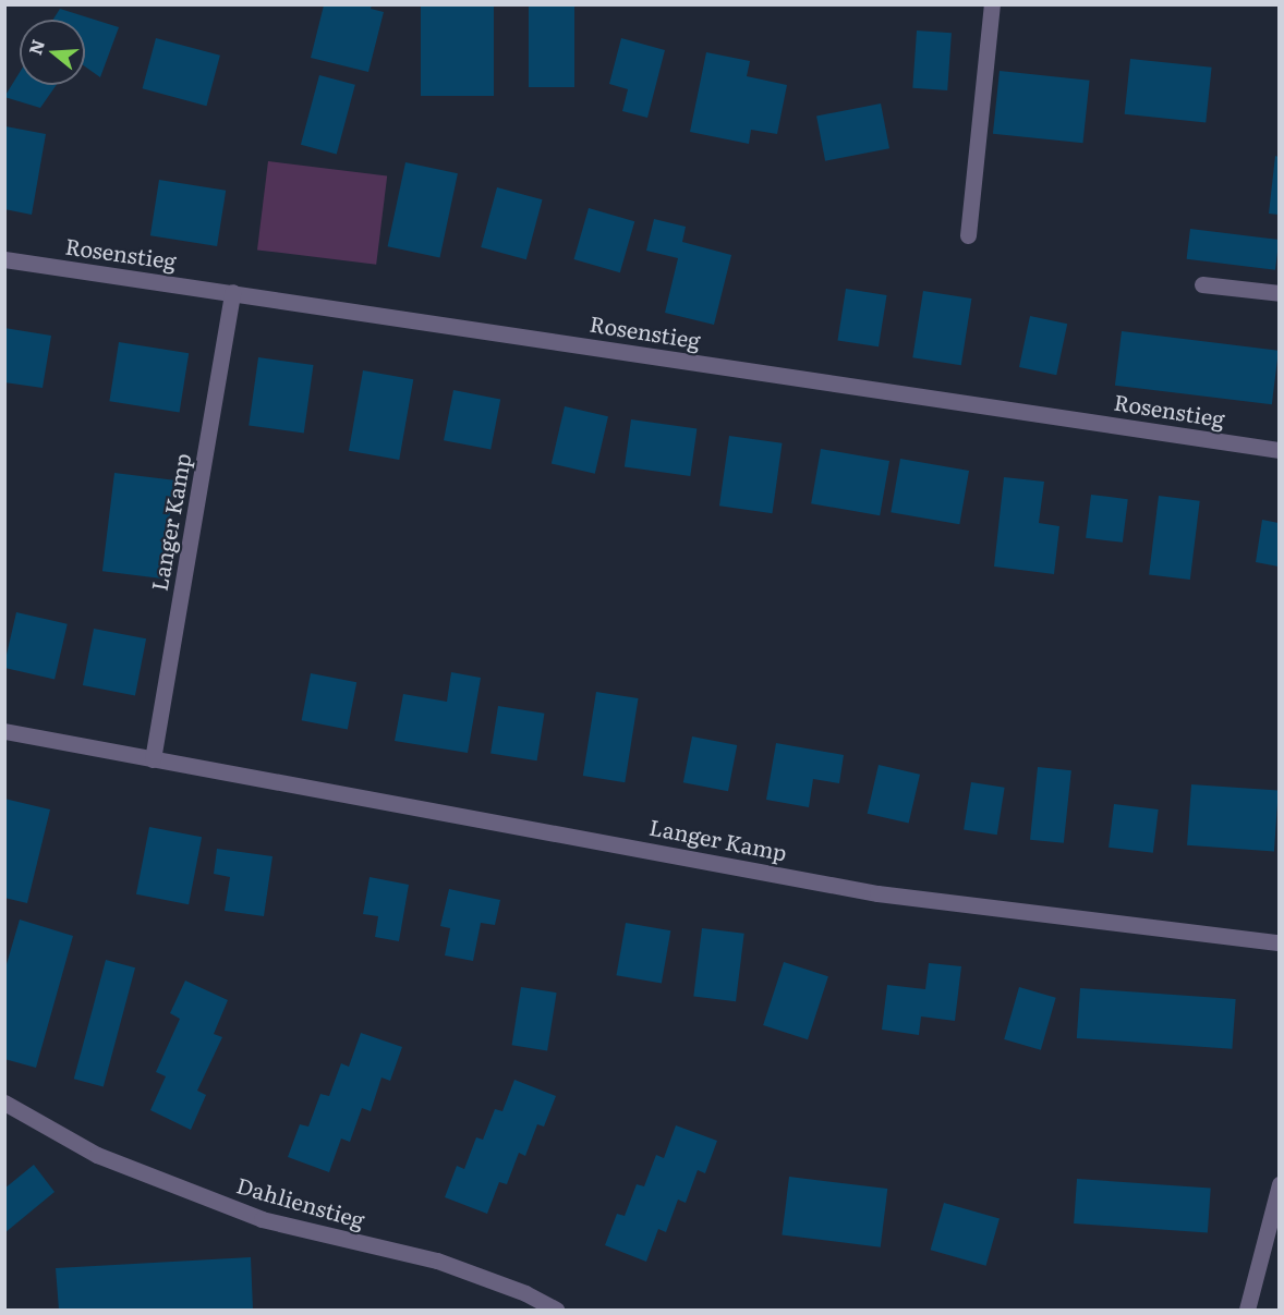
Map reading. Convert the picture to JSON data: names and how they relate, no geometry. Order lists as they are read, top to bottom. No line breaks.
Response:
{"streets":{"street":["Rosenstieg","Langer Kamp","Dahlienstieg"]},"crossings":[["Rosenstieg","Langer Kamp"]],"north":"left"}
